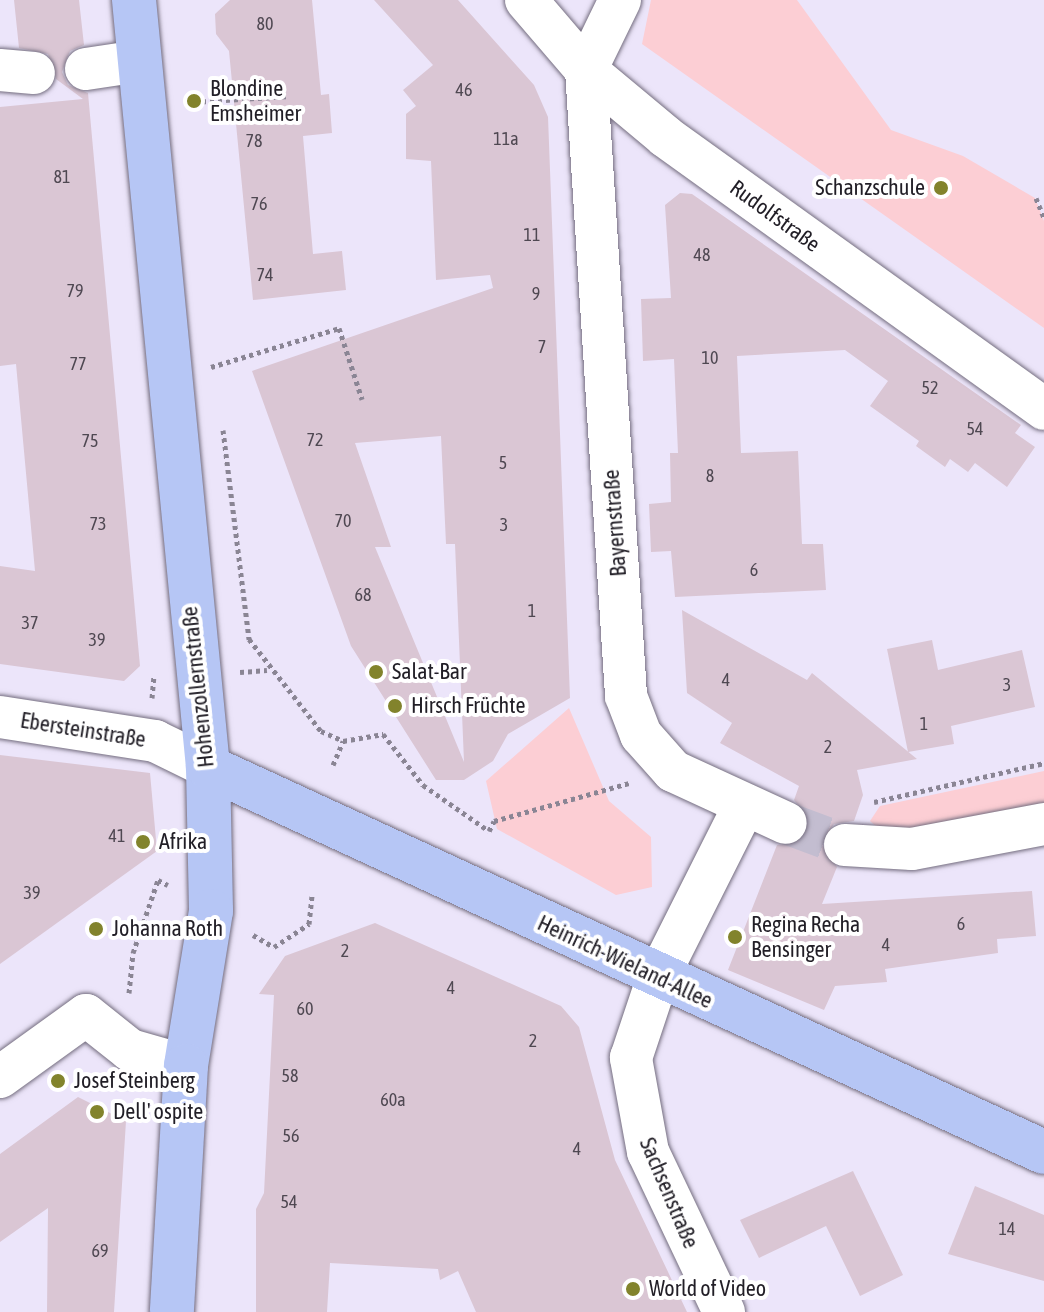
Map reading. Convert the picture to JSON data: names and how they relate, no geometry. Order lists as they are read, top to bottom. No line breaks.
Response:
{"streets":{"main road":["Hohenzollernstraße","Heinrich-Wieland-Allee"],"street":["Rudolfstraße","Bayernstraße","Ebersteinstraße","Sachsenstraße"]},"crossings":[["Rudolfstraße","Bayernstraße"],["Hohenzollernstraße","Ebersteinstraße"],["Hohenzollernstraße","Heinrich-Wieland-Allee"],["Ebersteinstraße","Heinrich-Wieland-Allee"],["Heinrich-Wieland-Allee","Sachsenstraße"]],"places":["Blondine Emsheimer","Schanzschule","Salat-Bar","Hirsch Früchte","Afrika","Johanna Roth","Regina Recha Bensinger","Josef Steinberg","Dell' ospite","World of Video"],"house_numbers":["80","46","11a","78","81","76","11","48","74","79","9","7","10","77","52","54","72","75","5","8","70","73","3","6","68","1","37","39","4","3","1","2","41","39","6","4","2","4","60","2","58","60a","56","4","54","14","69"]}
